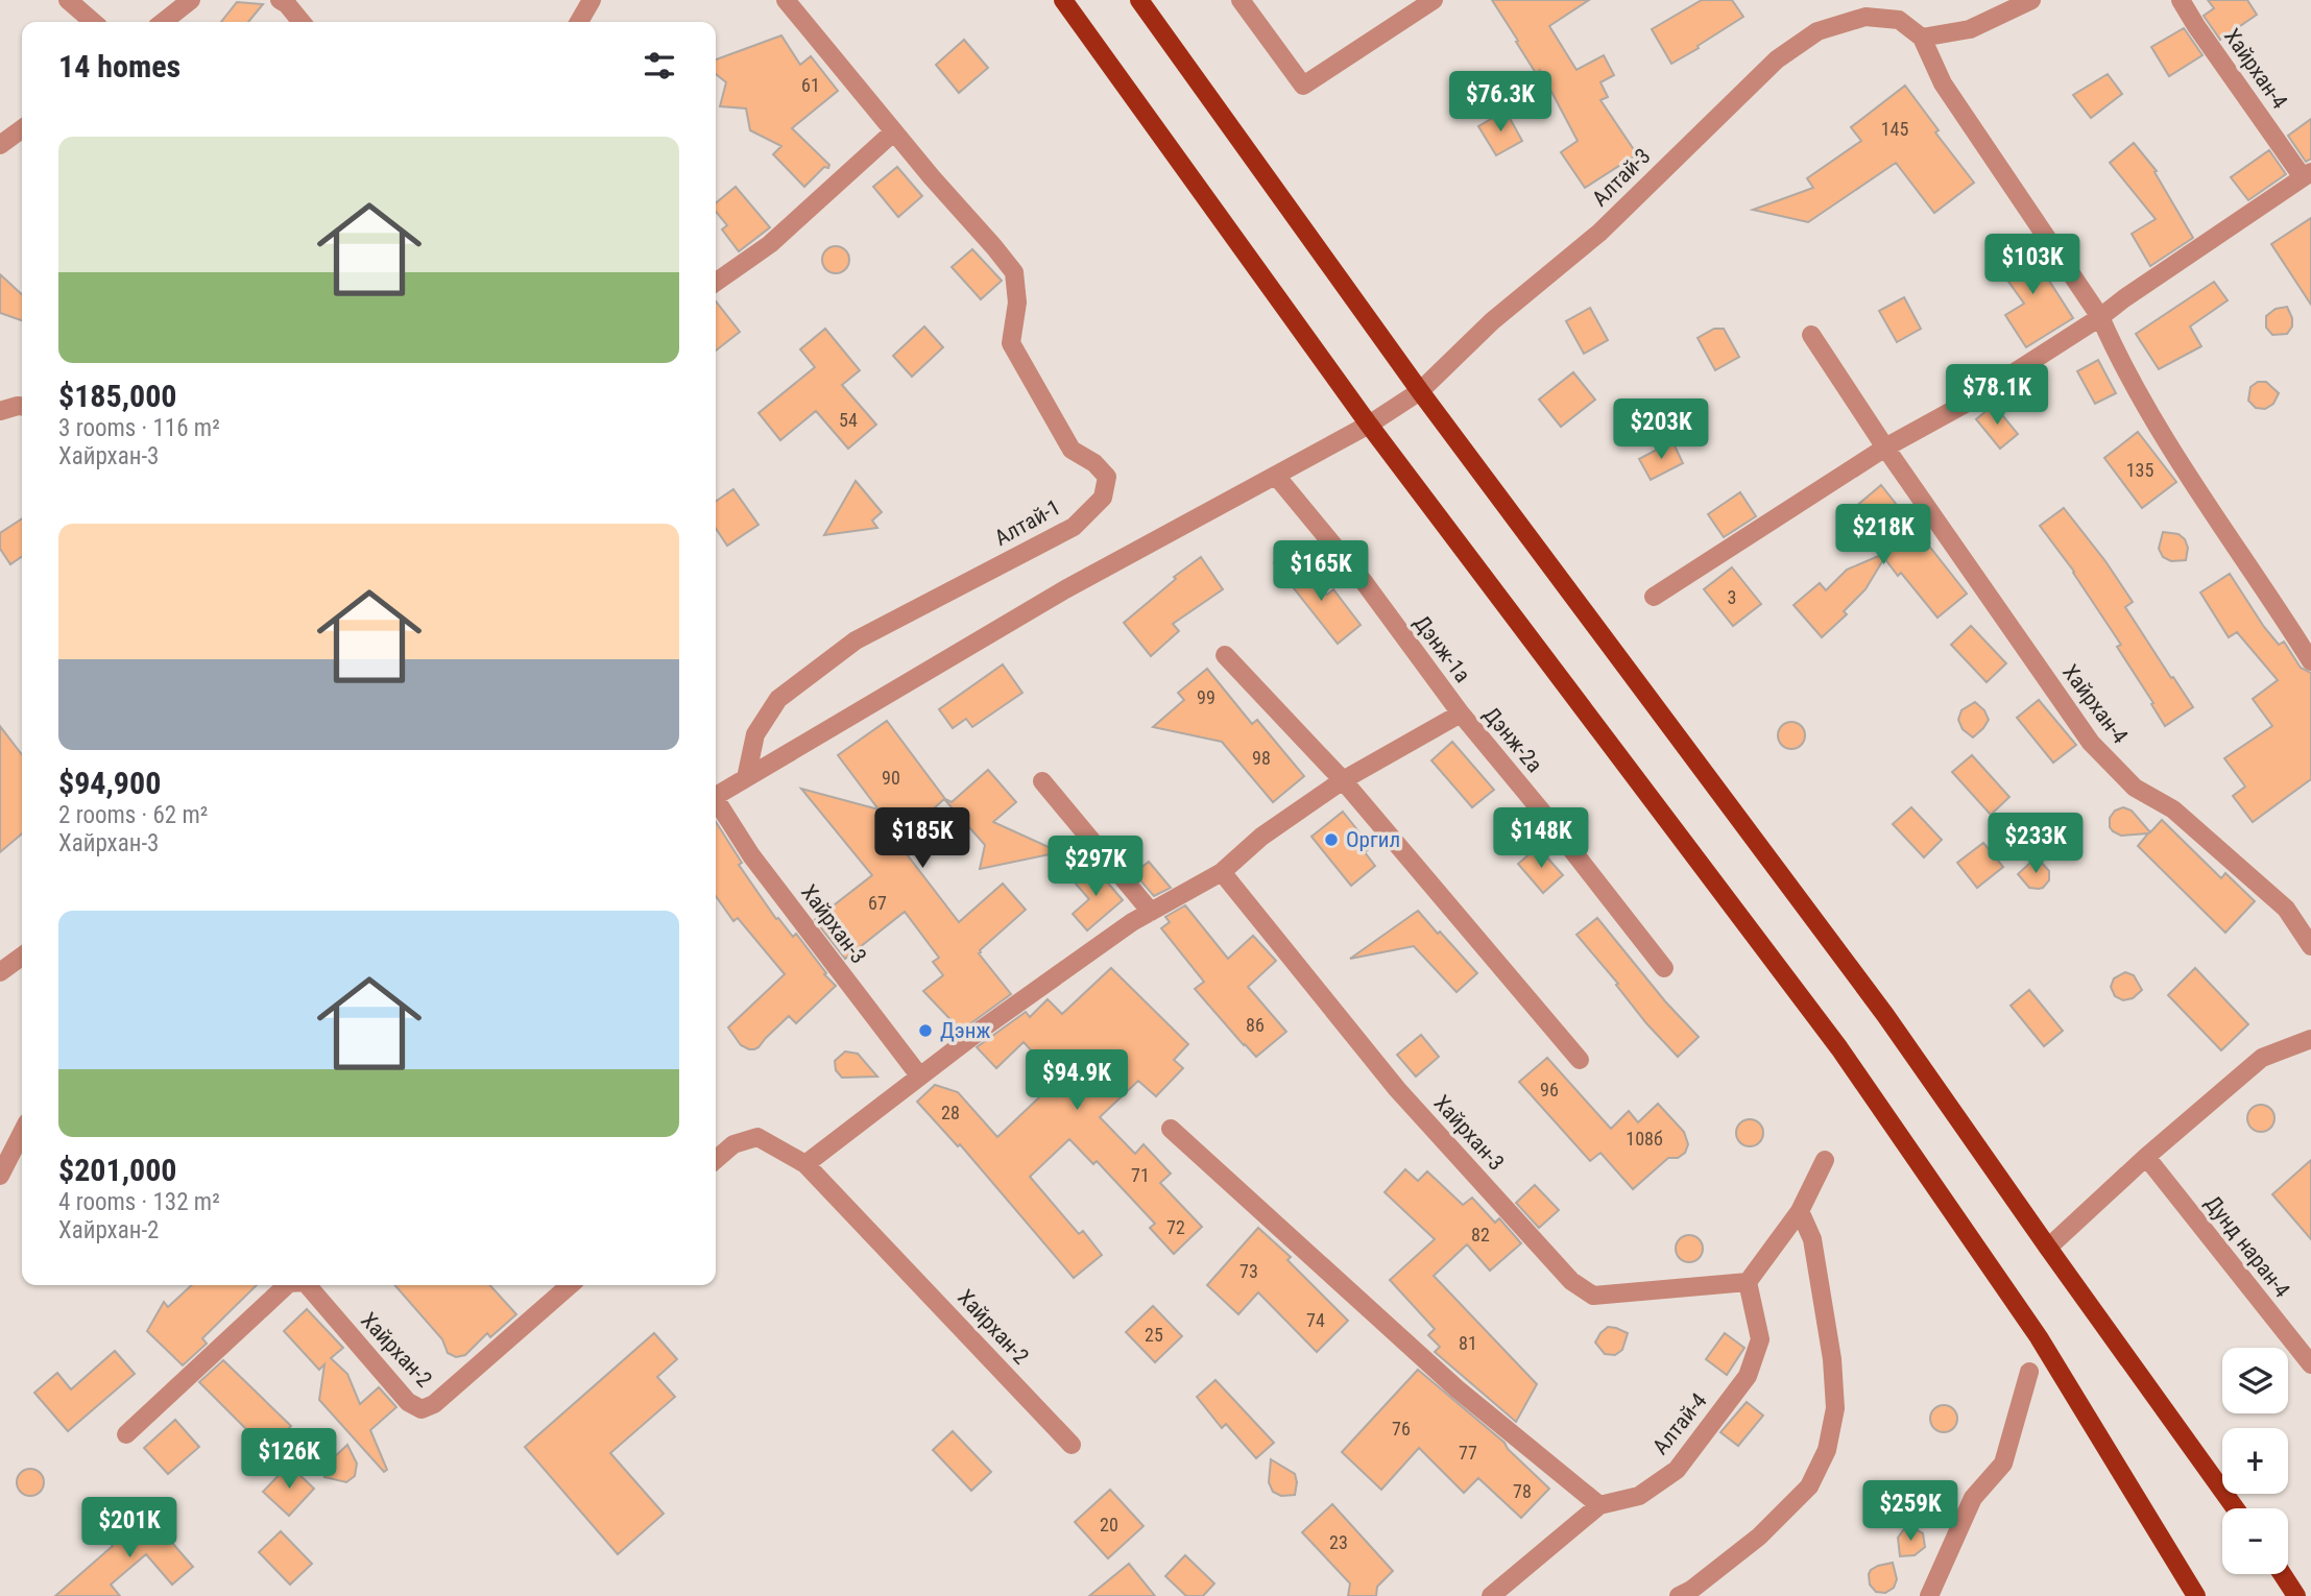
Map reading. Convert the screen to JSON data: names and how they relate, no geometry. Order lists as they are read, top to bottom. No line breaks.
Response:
{"streets":{"street":["Хайрхан-4","Алтай-3","Алтай-1","Дэнж-1а","Дэнж-2а","Хайрхан-3","Дунд наран-4","Хайрхан-2","Алтай-4"]},"crossings":[["Алтай-3","Алтай-1"],["Алтай-3","Дэнж-1а"],["Дэнж-1а","Дэнж-2а"],["Хайрхан-3","Алтай-4"]],"places":["Оргил","Дэнж"],"house_numbers":["61","145","54","135","3","99","98","90","67","86","96","28","108б","71","72","82","73","74","25","81","76","77","78","20","23"],"page":{"heading":"14 homes","price":["$76.3K","$103K","$78.1K","$203K","$218K","$165K","$185K","$148K","$233K","$297K","$94.9K","$126K","$259K","$201K"],"list":[{"name":"$185,000","note":"3 rooms · 116 m² · Хайрхан-3"},{"name":"$94,900","note":"2 rooms · 62 m² · Хайрхан-3"},{"name":"$201,000","note":"4 rooms · 132 m² · Хайрхан-2"}],"map_buttons":["+","−"]}}
